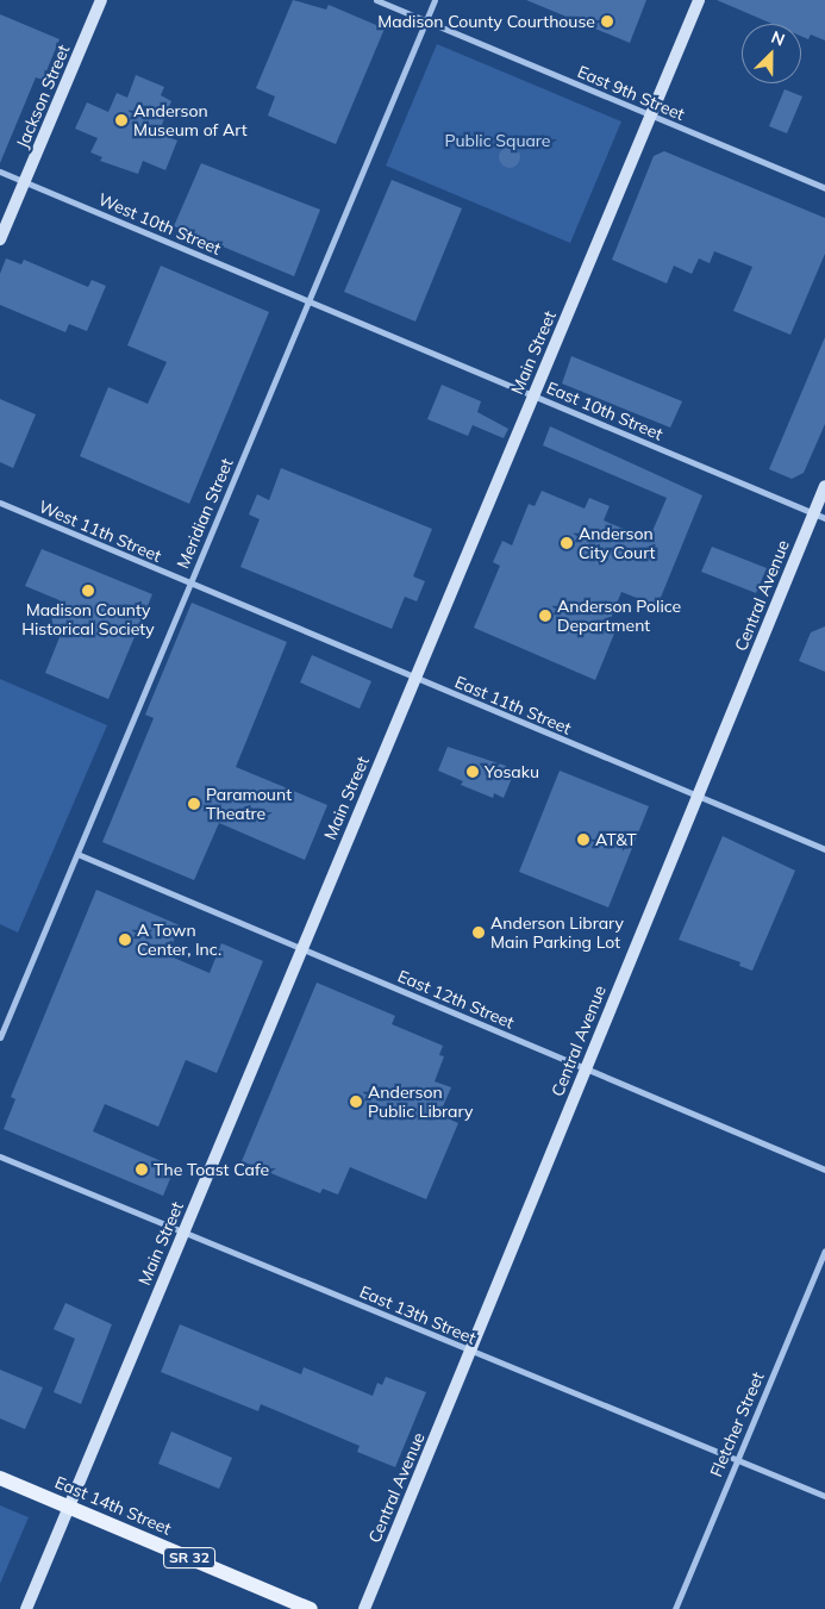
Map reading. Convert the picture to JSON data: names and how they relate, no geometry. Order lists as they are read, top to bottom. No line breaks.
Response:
{"streets":{"main road":["East 14th Street","SR 32"],"street":["East 9th Street","Jackson Street","West 10th Street","Main Street","East 10th Street","Meridian Street","West 11th Street","Central Avenue","East 11th Street","East 12th Street","East 13th Street","Fletcher Street"]},"crossings":[["East 9th Street","Main Street"],["East 9th Street","Meridian Street"],["Jackson Street","West 10th Street"],["West 10th Street","East 10th Street"],["West 10th Street","Meridian Street"],["Main Street","East 10th Street"],["Main Street","East 11th Street"],["Main Street","East 12th Street"],["Main Street","East 13th Street"],["Main Street","East 14th Street"],["East 10th Street","Meridian Street"],["East 10th Street","Central Avenue"],["Meridian Street","West 11th Street"],["Meridian Street","East 11th Street"],["Meridian Street","East 12th Street"],["West 11th Street","East 11th Street"],["Central Avenue","East 11th Street"],["Central Avenue","East 12th Street"],["Central Avenue","East 13th Street"],["East 13th Street","Fletcher Street"]],"parks":["Public Square"],"places":["Madison County Courthouse","Anderson Museum of Art","Anderson City Court","Madison County Historical Society","Anderson Police Department","Yosaku","Paramount Theatre","AT&T","Anderson Library Main Parking Lot","A Town Center, Inc.","Anderson Public Library","The Toast Cafe"],"north":"top right"}
